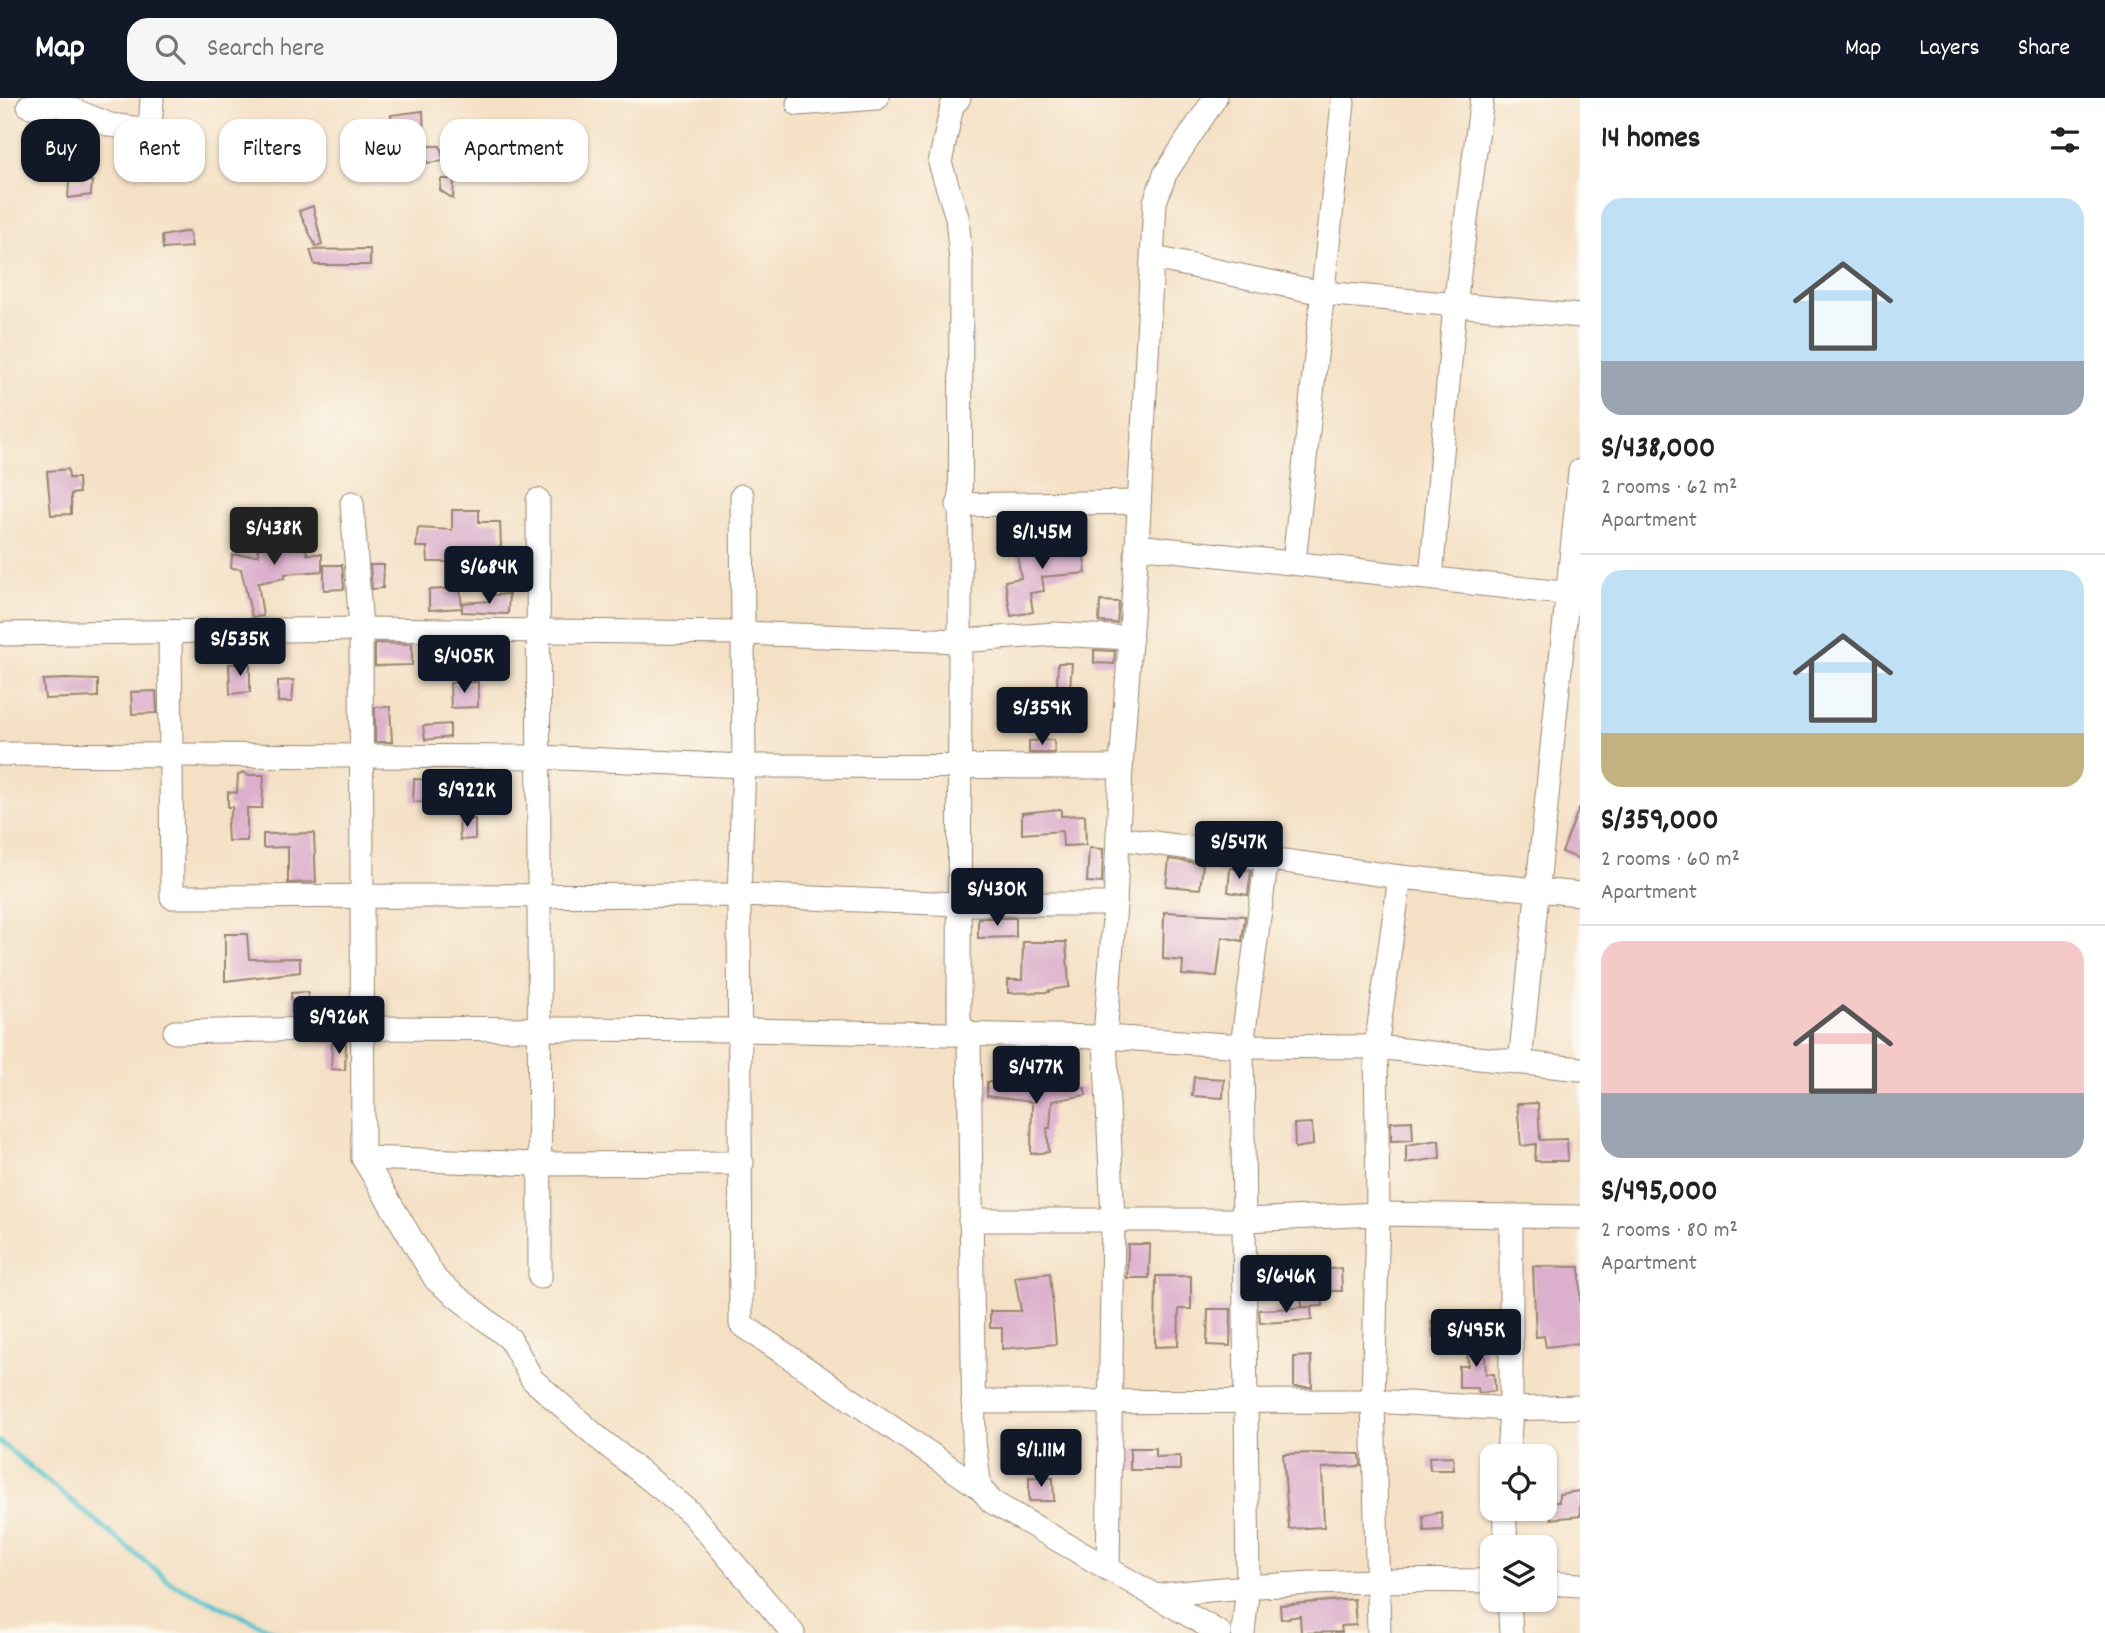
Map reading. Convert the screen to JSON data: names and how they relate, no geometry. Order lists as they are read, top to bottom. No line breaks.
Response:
{"page":{"header":"Map","search":"Search here","nav":["Map","Layers","Share"],"heading":"14 homes","chip":["Buy","Rent","Filters","New","Apartment"],"list":[{"name":"S/438,000","note":"2 rooms · 62 m² · Apartment"},{"name":"S/359,000","note":"2 rooms · 60 m² · Apartment"},{"name":"S/495,000","note":"2 rooms · 80 m² · Apartment"}],"price":["S/438K","S/1.45M","S/684K","S/535K","S/405K","S/359K","S/922K","S/547K","S/430K","S/926K","S/477K","S/646K","S/495K","S/1.11M"]}}
